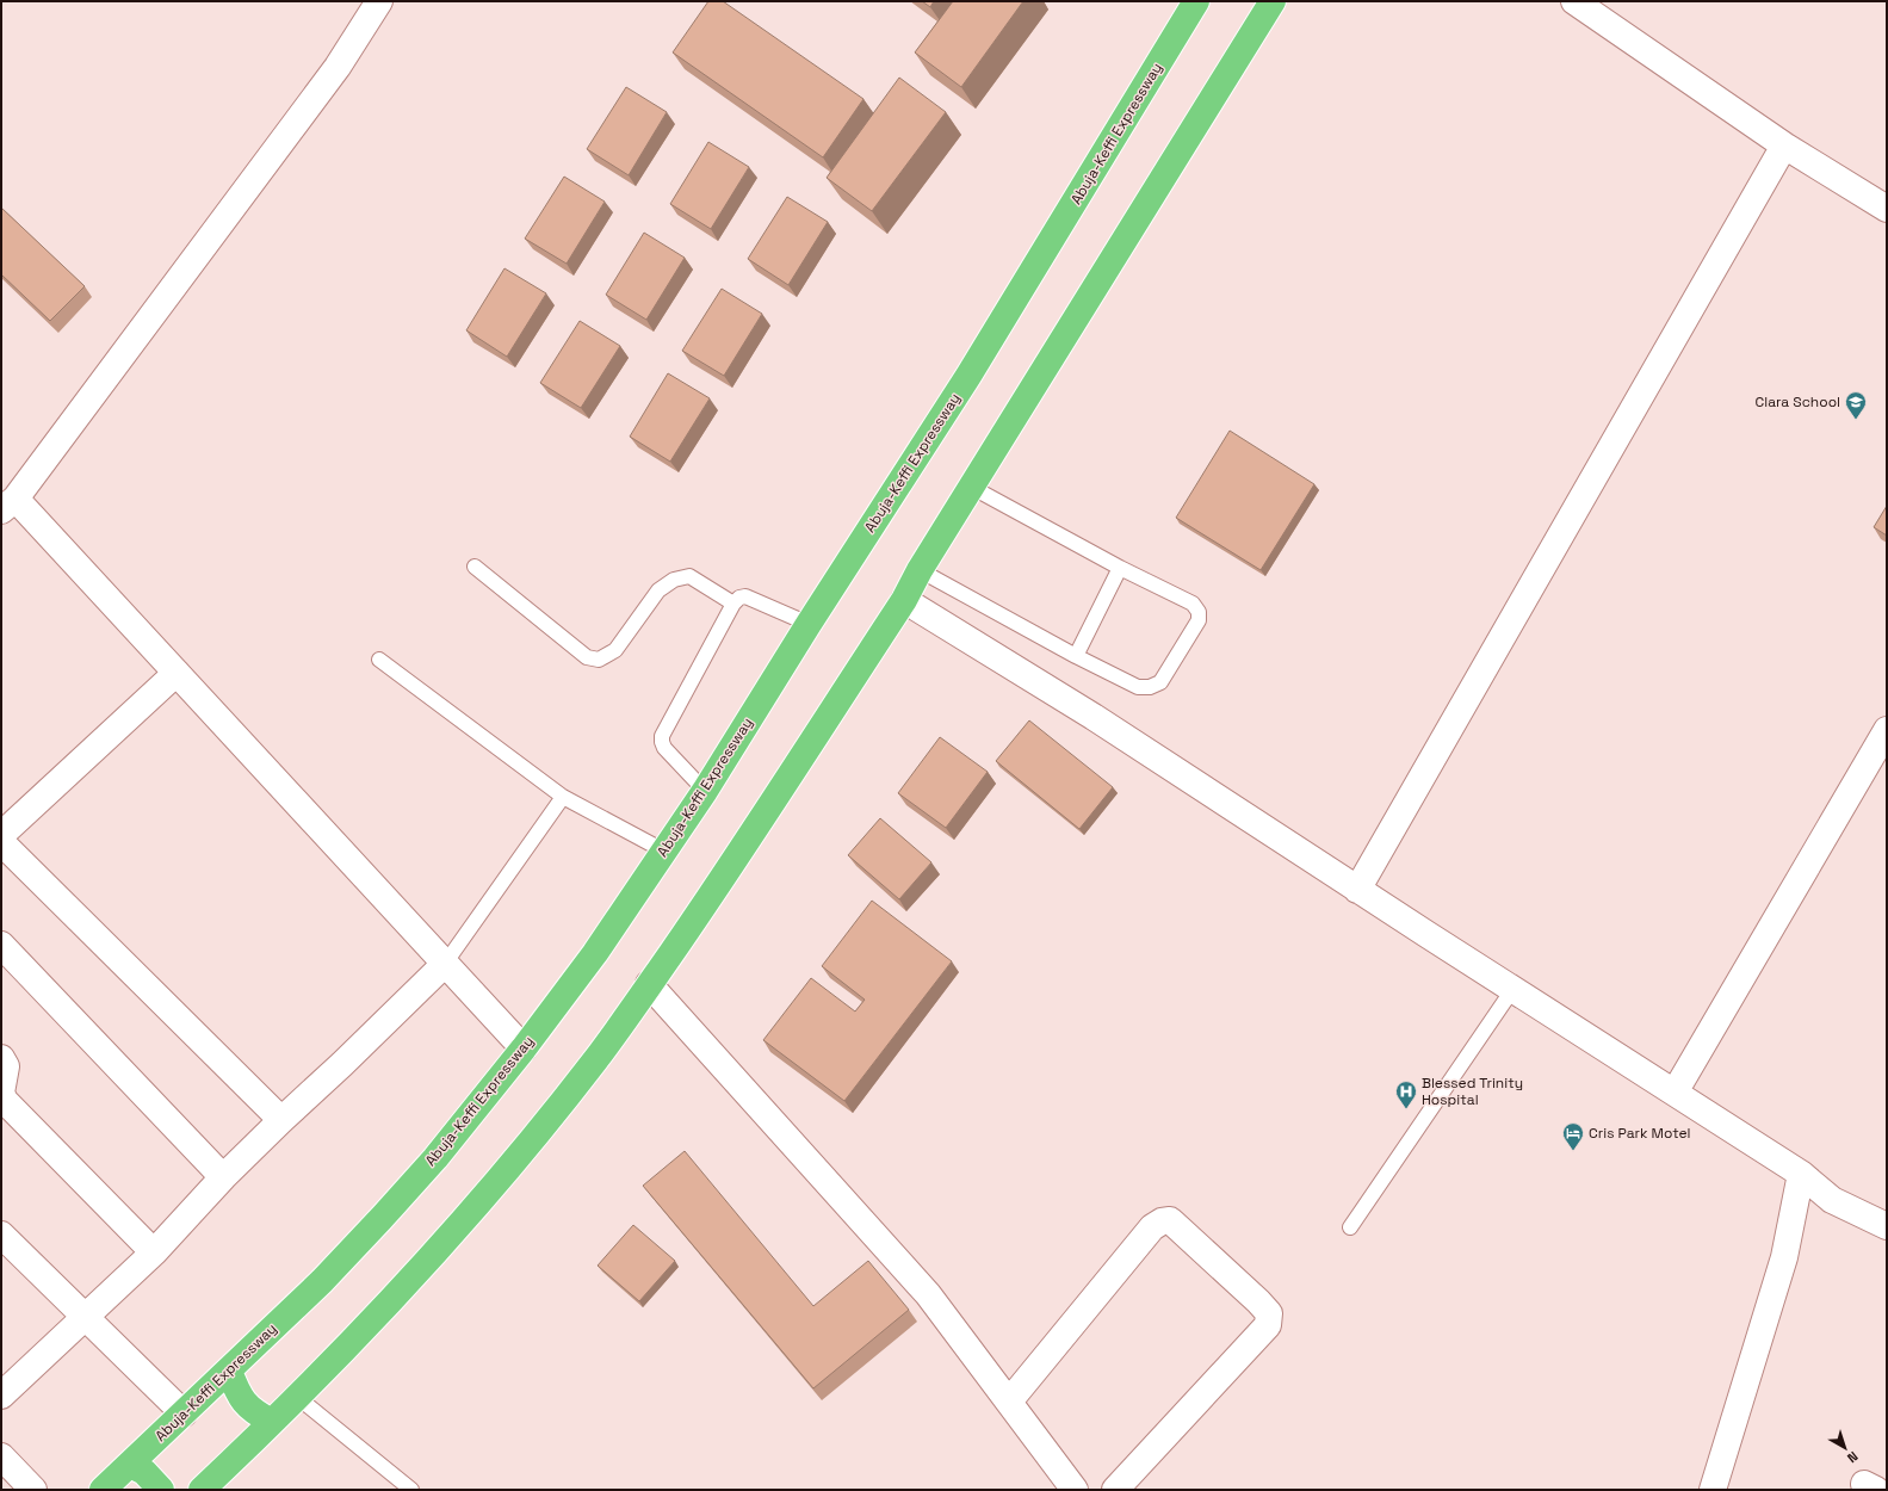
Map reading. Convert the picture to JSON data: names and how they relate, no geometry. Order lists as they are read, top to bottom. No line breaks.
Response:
{"streets":{"highway":["Abuja-Keffi Expressway"]},"places":{"school or university":["Clara School"],"hospital":["Blessed Trinity Hospital"],"hotel":["Cris Park Motel"]},"north":"bottom right"}
